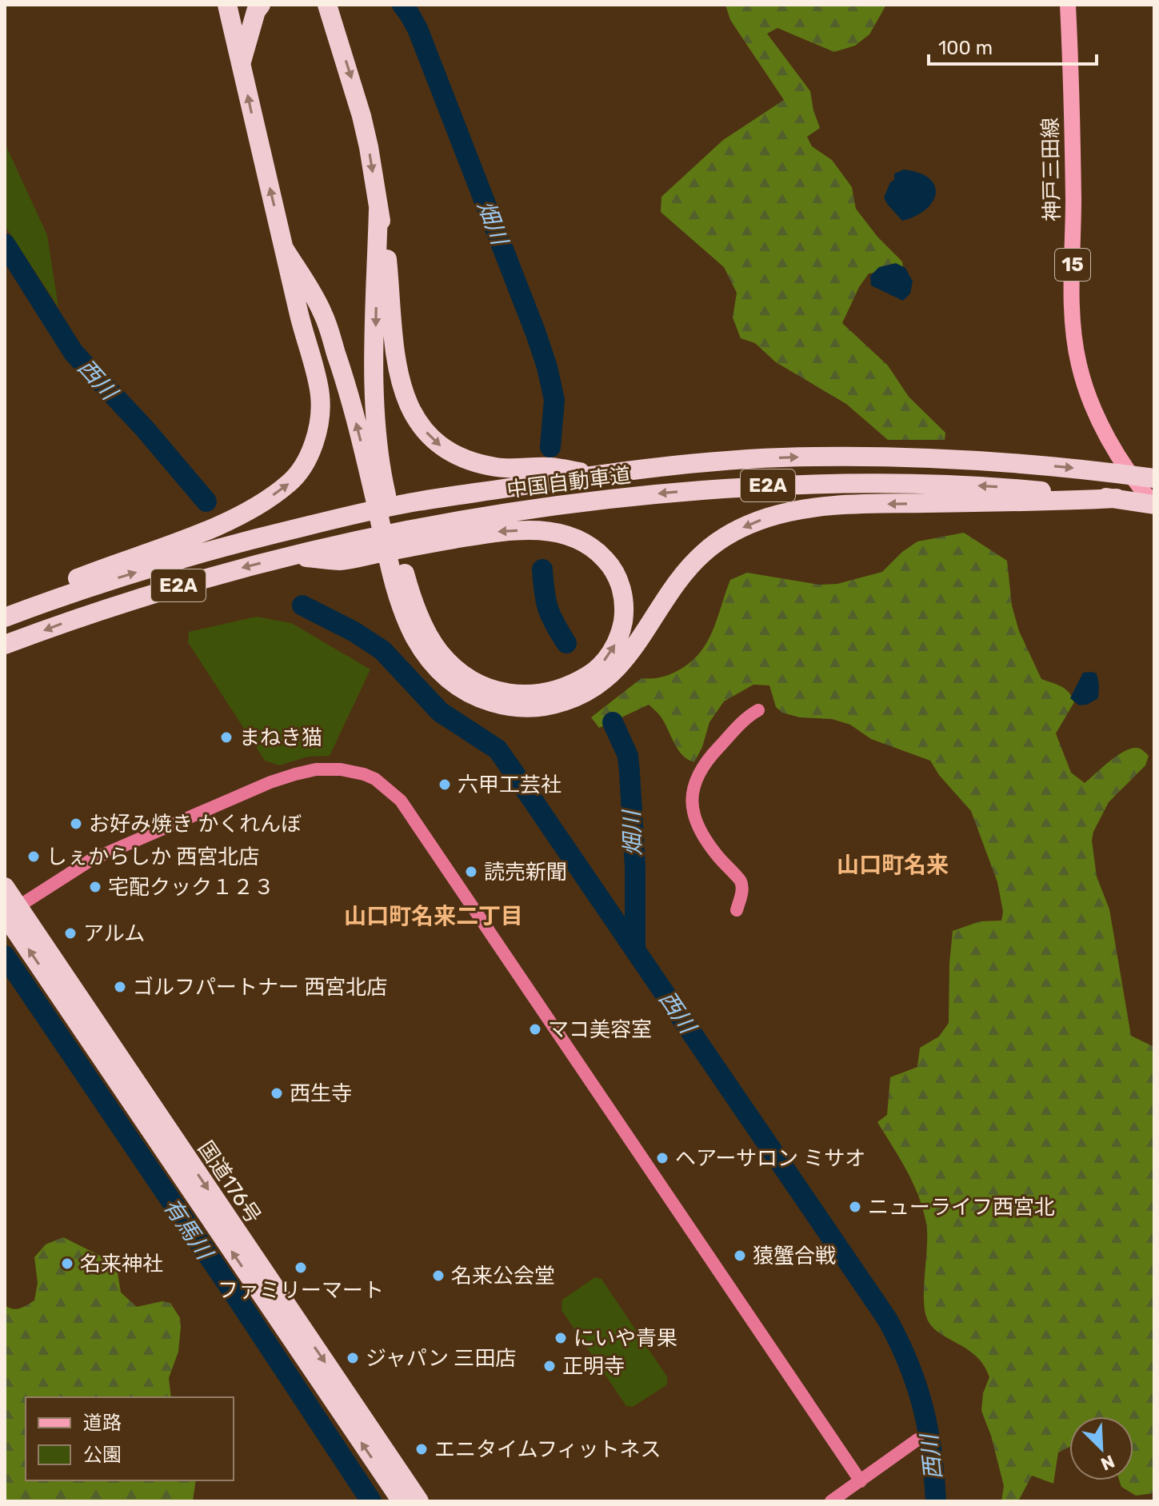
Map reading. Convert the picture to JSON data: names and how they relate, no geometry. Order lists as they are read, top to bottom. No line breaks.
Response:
{"streets":{"highway":["中国自動車道","E2A","国道176号"],"main road":["神戸三田線","15"]},"crossings":[["神戸三田線","中国自動車道"]],"districts":["山口町名来","山口町名来二丁目"],"water":["畑川","西川","有馬川"],"places":["まねき猫","六甲工芸社","お好み焼き かくれんぼ","しぇからしか 西宮北店","読売新聞","宅配クック１２３","アルム","ゴルフパートナー 西宮北店","マコ美容室","西生寺","ヘアーサロン ミサオ","ニューライフ西宮北","猿蟹合戦","名来神社","ファミリーマート","名来公会堂","にいや青果","ジャパン 三田店","正明寺","エニタイムフィットネス"],"legend":["道路","公園"],"scale_bar":"100 m","north":"bottom right"}
